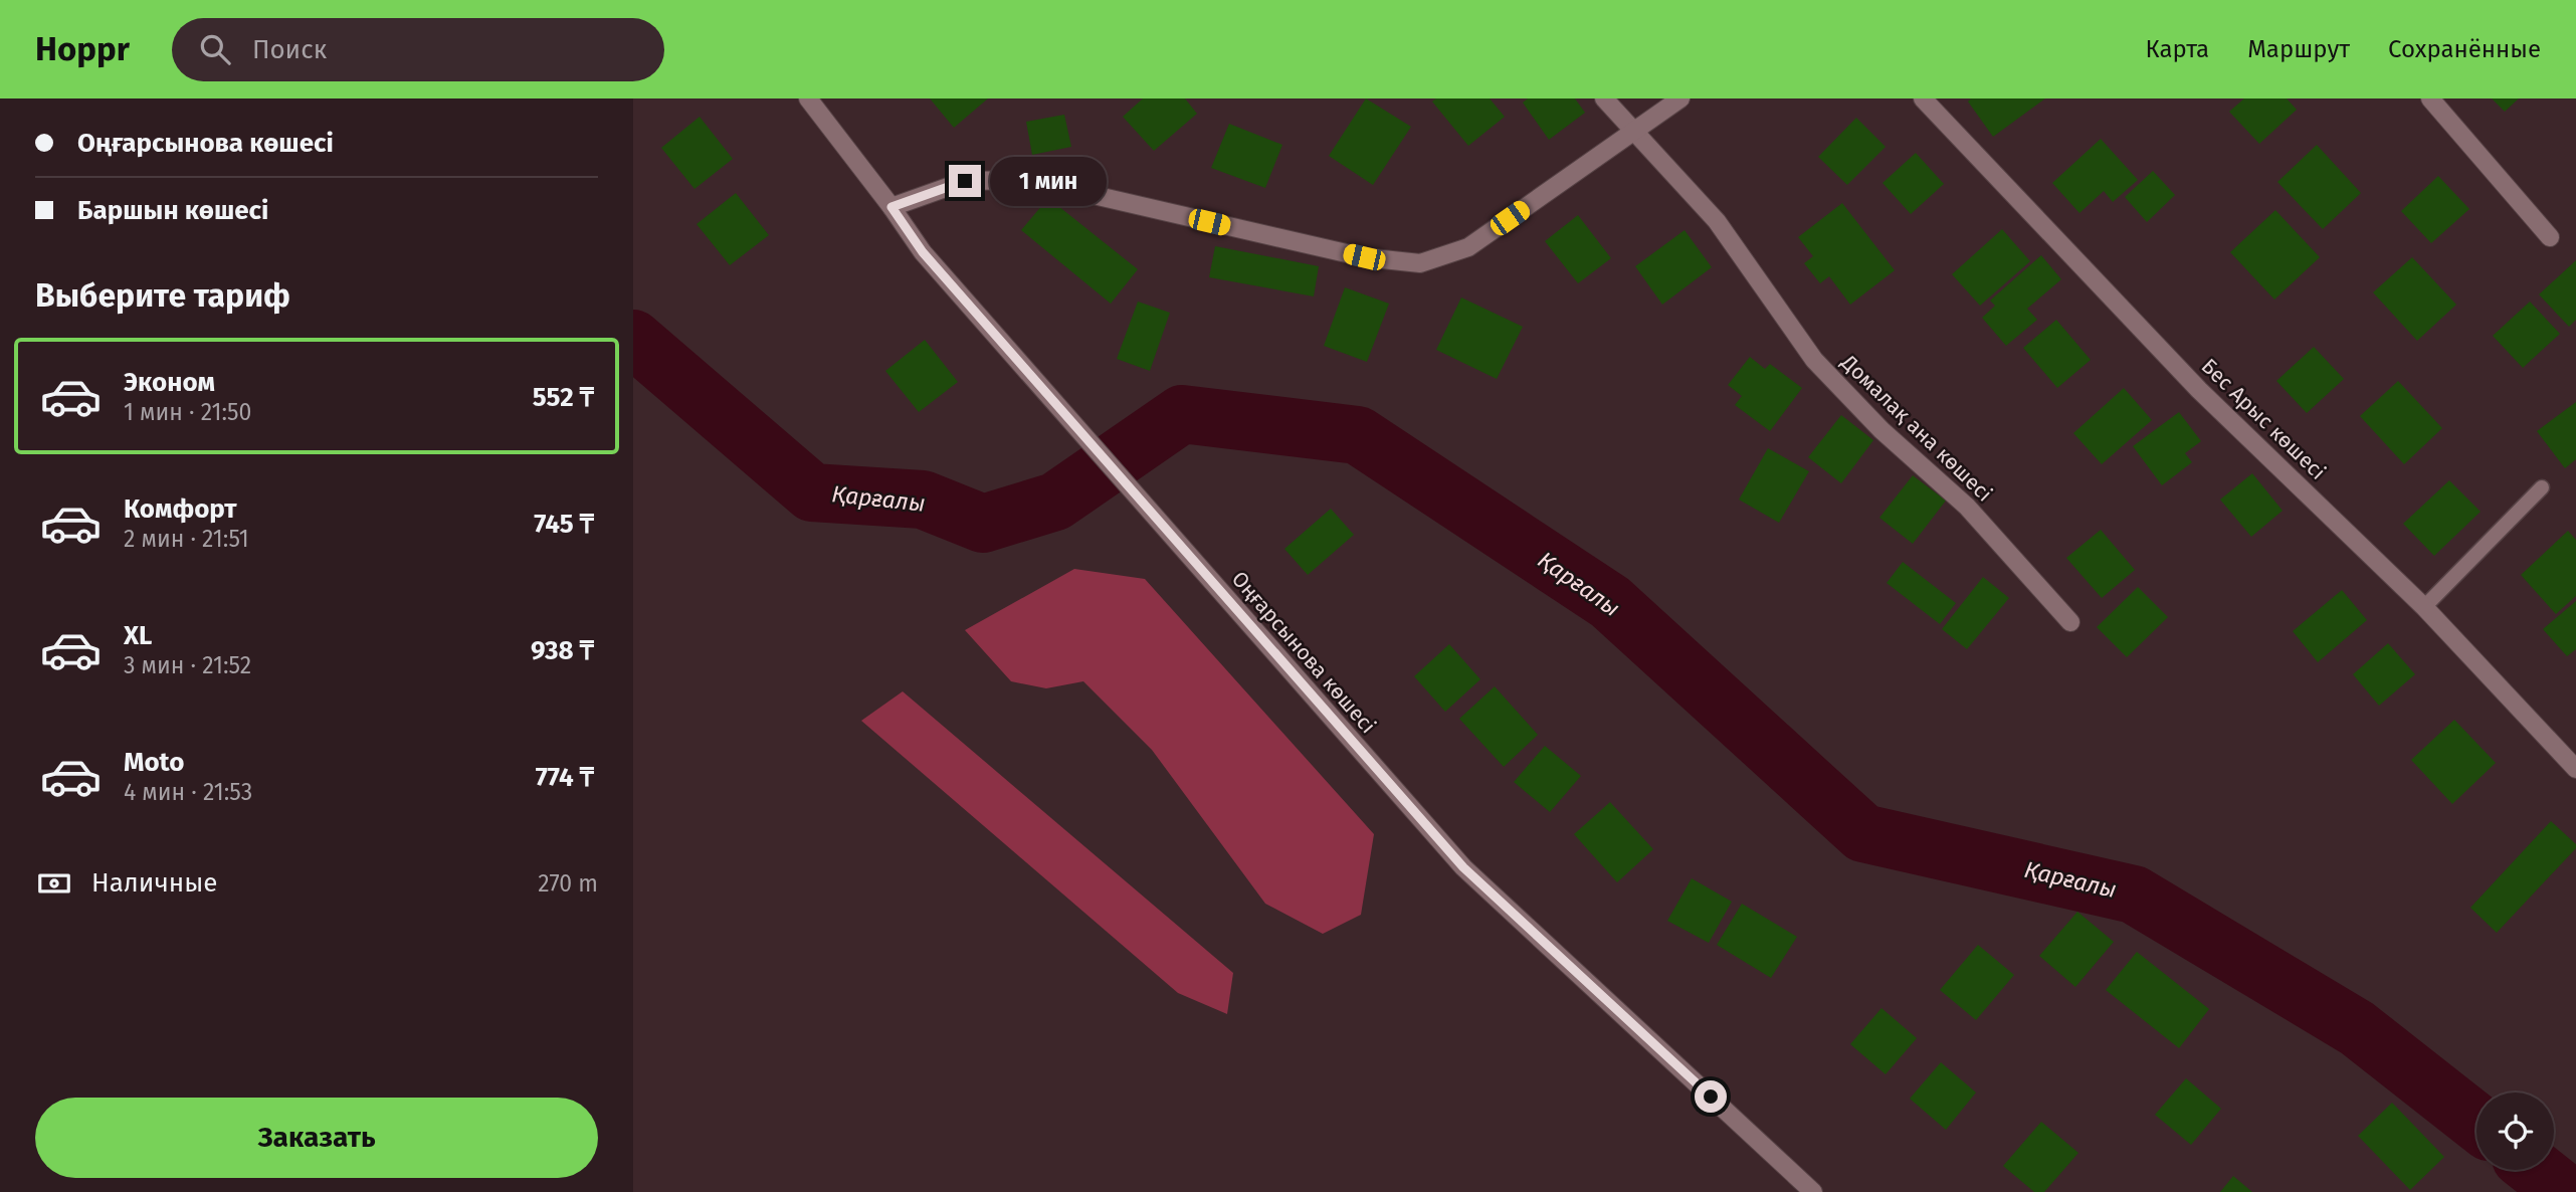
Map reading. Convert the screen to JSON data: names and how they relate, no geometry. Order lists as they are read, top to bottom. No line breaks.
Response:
{"streets":{"street":["Бес Арыс көшесі","Домалақ ана көшесі","Оңғарсынова көшесі"]},"water":["Қарғалы"],"page":{"header":"Hoppr","search":"Поиск","nav":["Карта","Маршрут","Сохранённые"],"banner":["Оңғарсынова көшесі","Баршын көшесі"],"bubble":"1 мин","heading":"Выберите тариф","list":[{"name":"Эконом","note":"1 мин · 21:50","value":"552 ₸"},{"name":"Комфорт","note":"2 мин · 21:51","value":"745 ₸"},{"name":"XL","note":"3 мин · 21:52","value":"938 ₸"},{"name":"Moto","note":"4 мин · 21:53","value":"774 ₸"}],"pay":["Наличные","270 m"],"buttons":"Заказать"}}
